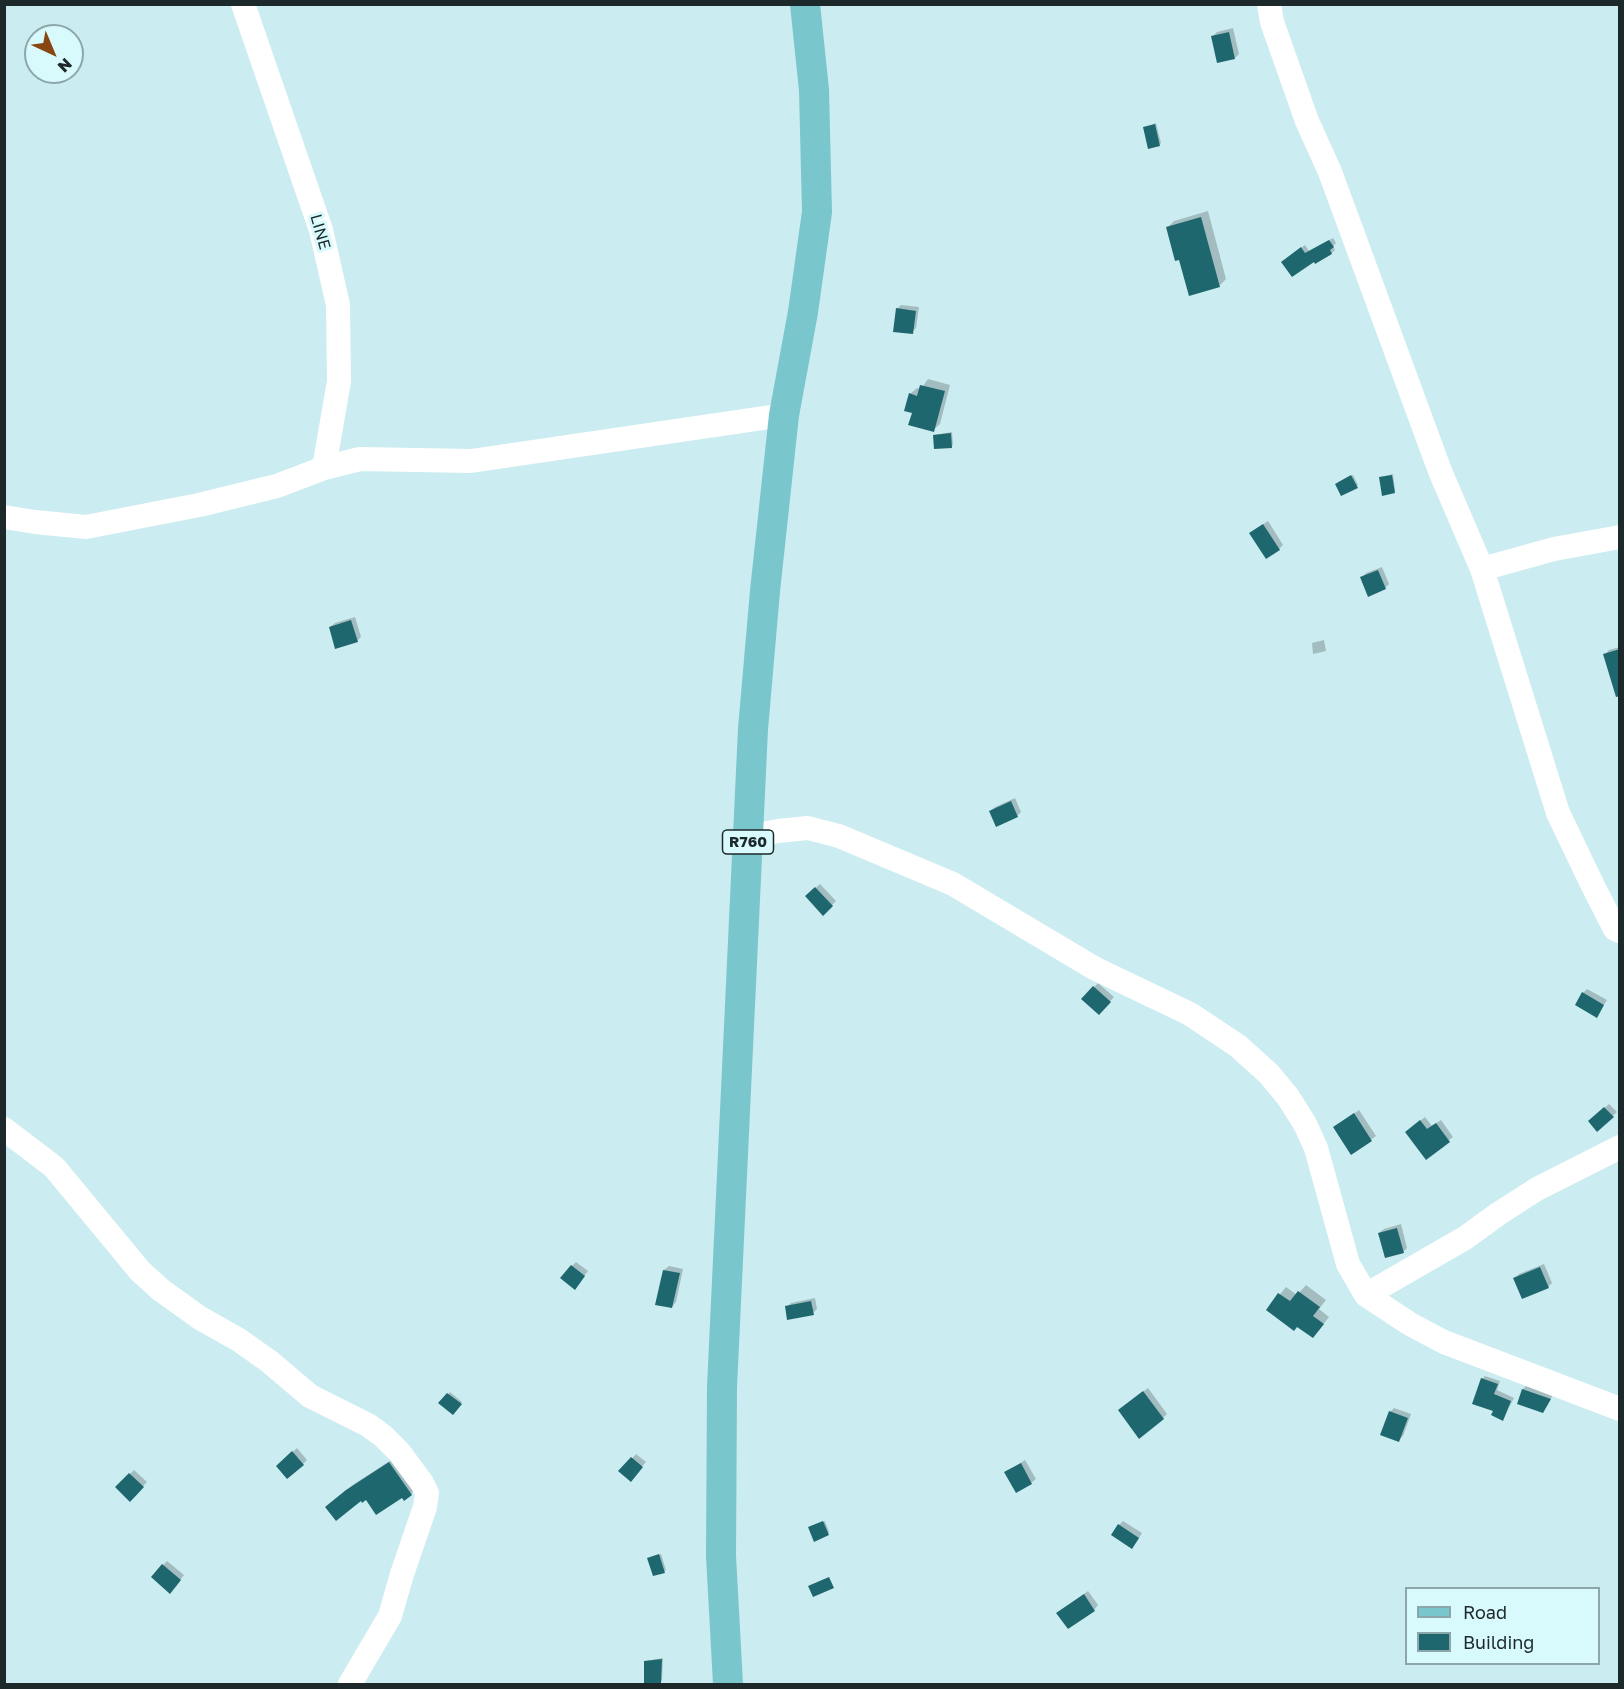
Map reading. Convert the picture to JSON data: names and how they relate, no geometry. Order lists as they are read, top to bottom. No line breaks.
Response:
{"streets":{"main road":["R760"],"street":["LINE"]},"legend":["Road","Building"],"north":"bottom right"}
